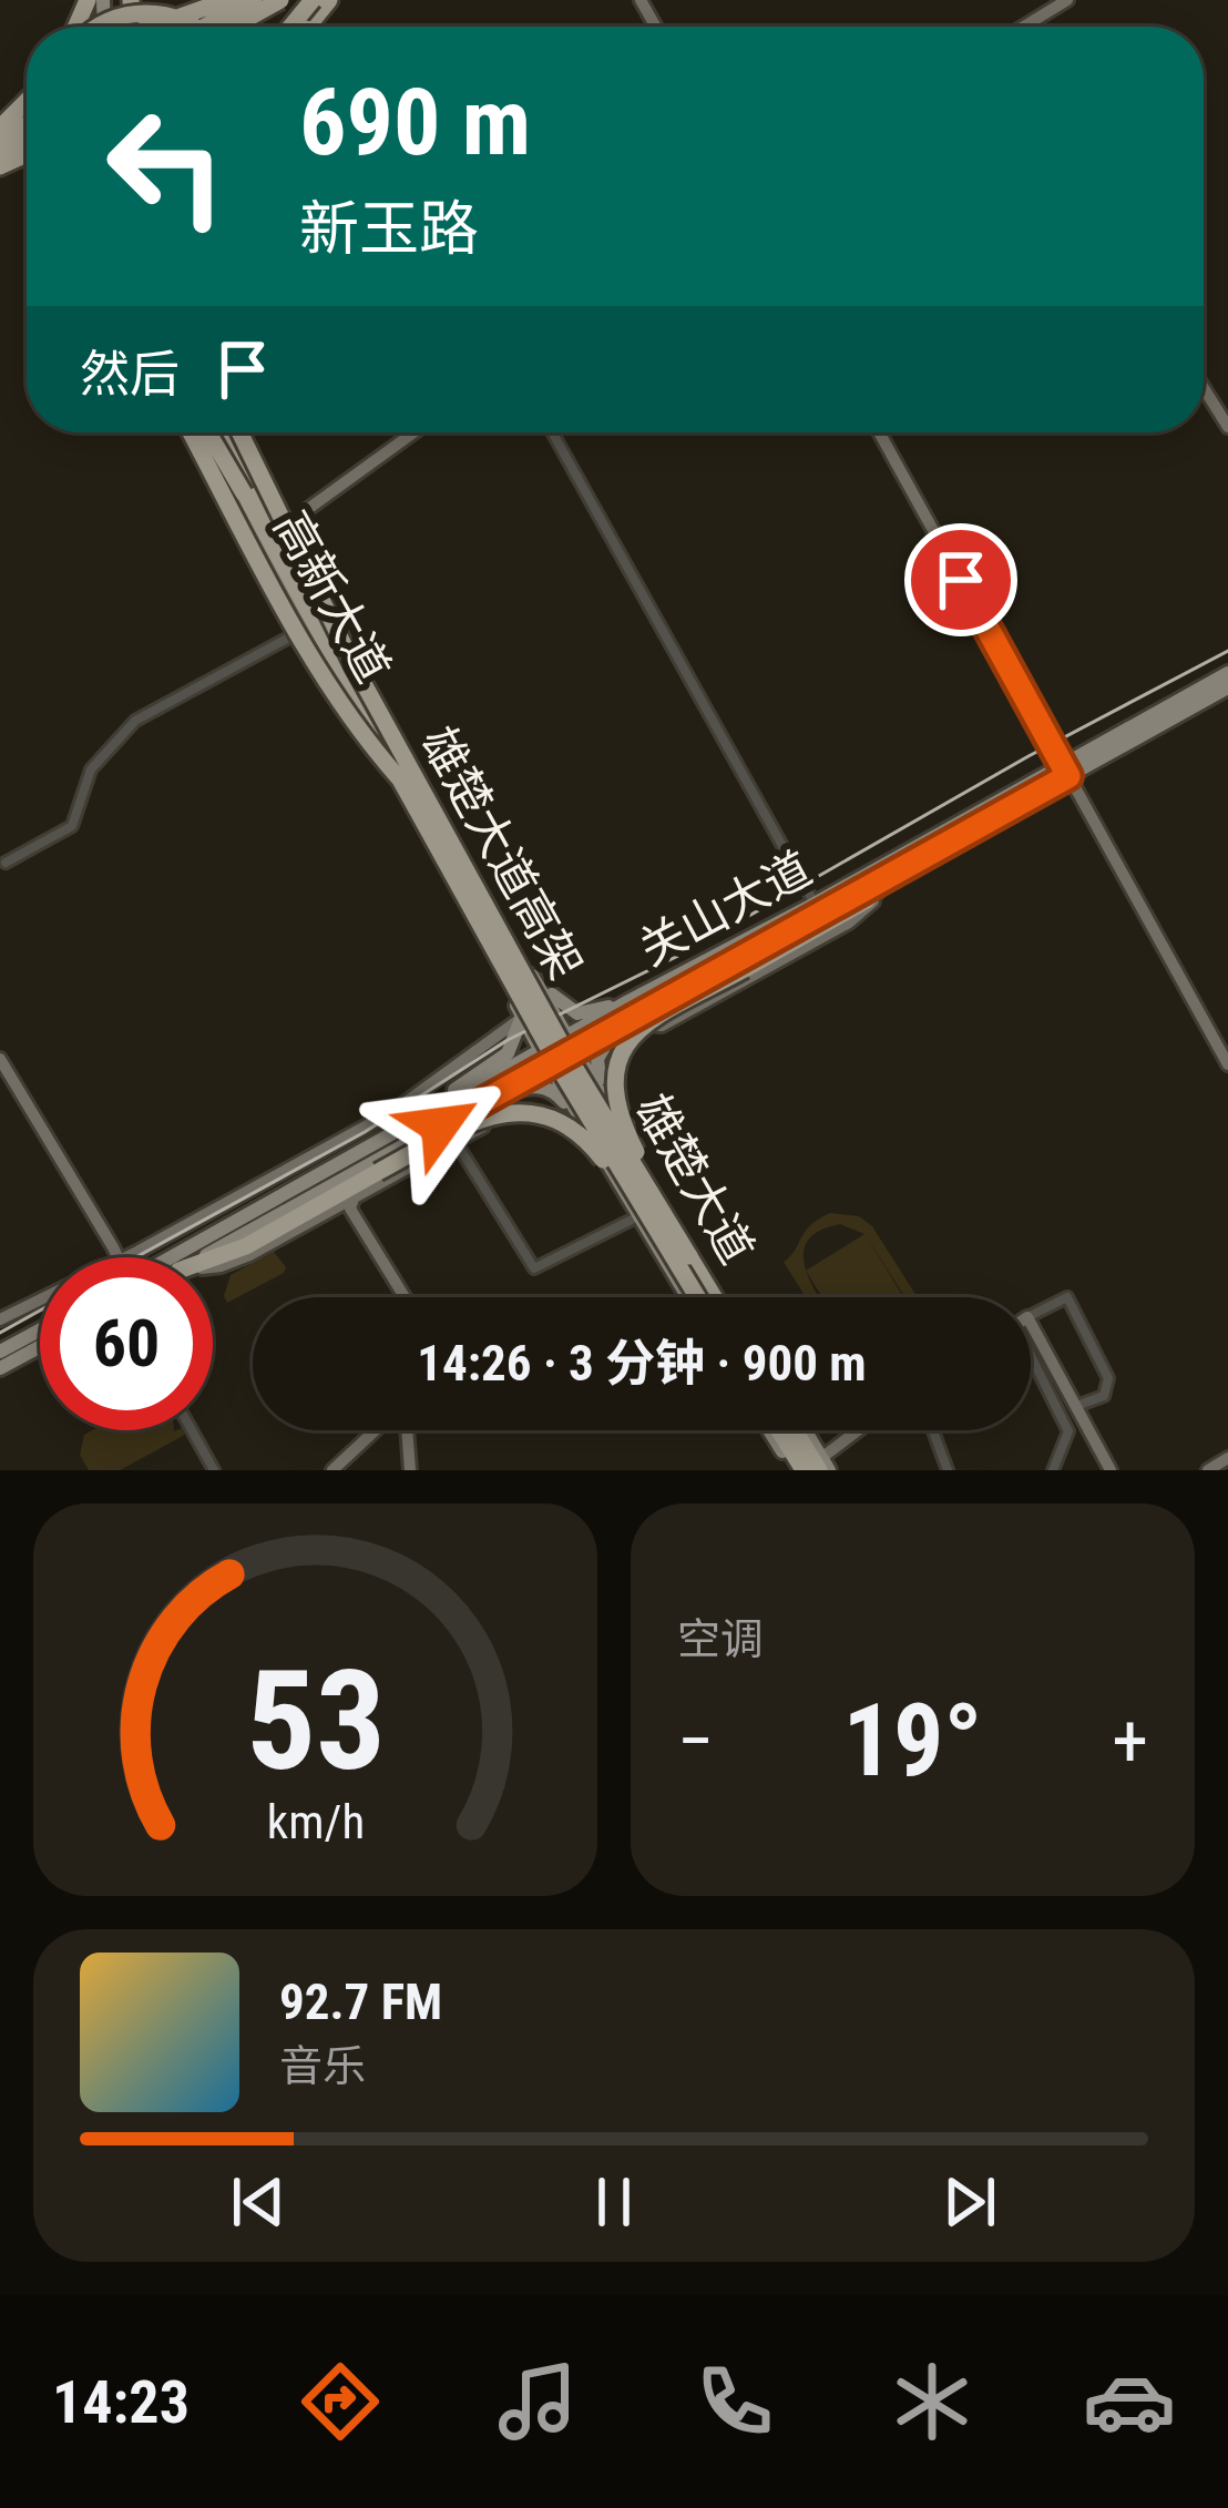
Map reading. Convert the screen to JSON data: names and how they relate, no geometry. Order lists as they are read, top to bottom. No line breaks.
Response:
{"streets":{"highway":["雄楚大道高架"],"main road":["高新大道","关山大道","雄楚大道"]},"crossings":[["高新大道","雄楚大道"],["关山大道","雄楚大道"]],"page":{"turn":["690 m","新玉路"],"then":"然后","limit":"60","trip":"14:26 · 3 分钟 · 900 m","tile":"空调","heat":["−","19°","+"],"song":["92.7 FM","音乐"],"tabs":"14:23","gauge":["53","km/h"]}}
